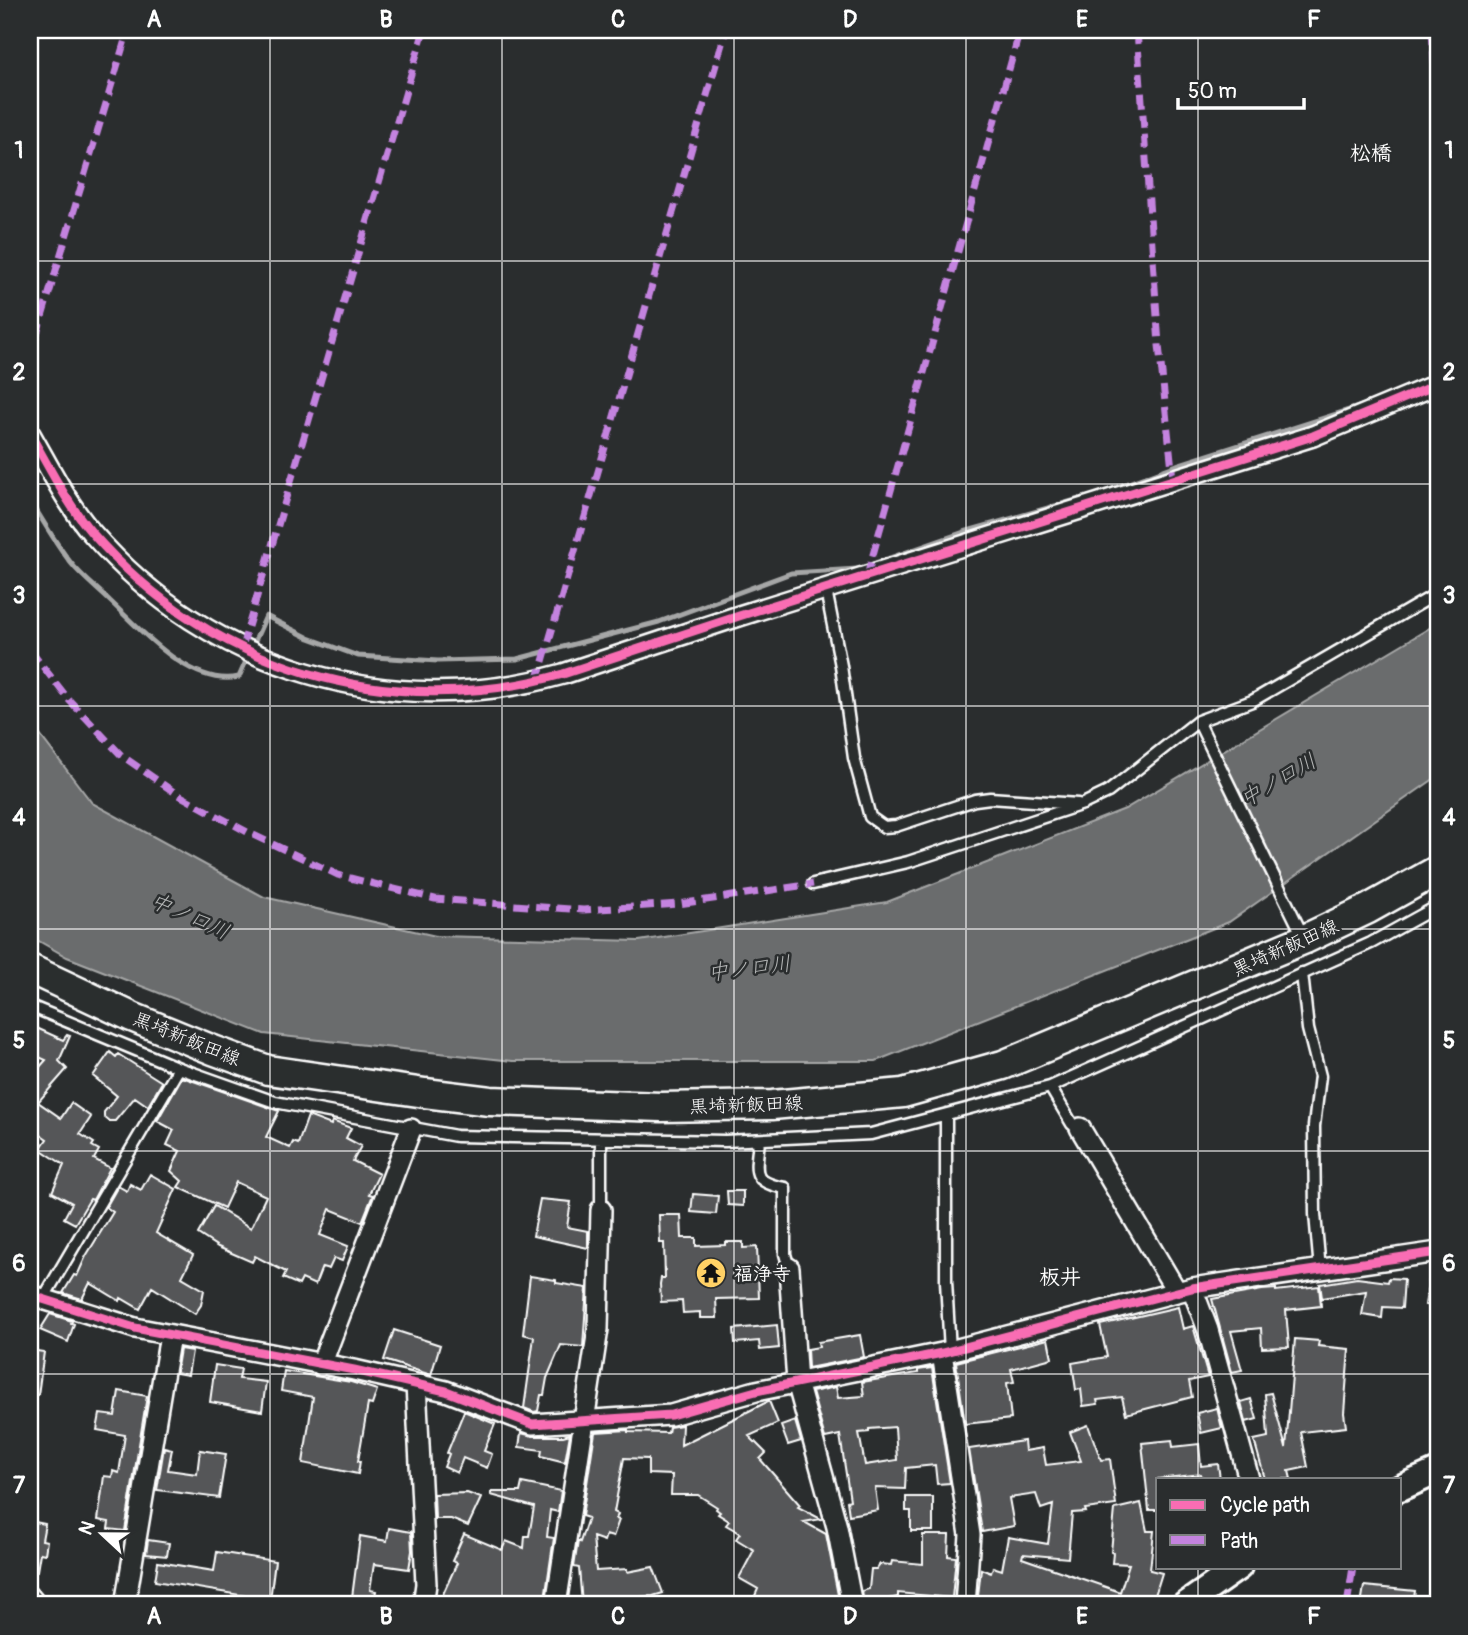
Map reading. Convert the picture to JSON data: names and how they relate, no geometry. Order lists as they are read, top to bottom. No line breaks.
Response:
{"streets":{"main road":["黒埼新飯田線"]},"districts":["松橋","板井"],"water":["中ノ口川"],"places":{"temple":["福浄寺"]},"legend":["Cycle path","Path"],"scale_bar":"50 m","north":"left","grid":{"columns":["A","B","C","D","E","F"],"rows":["1","2","3","4","5","6","7"]}}
